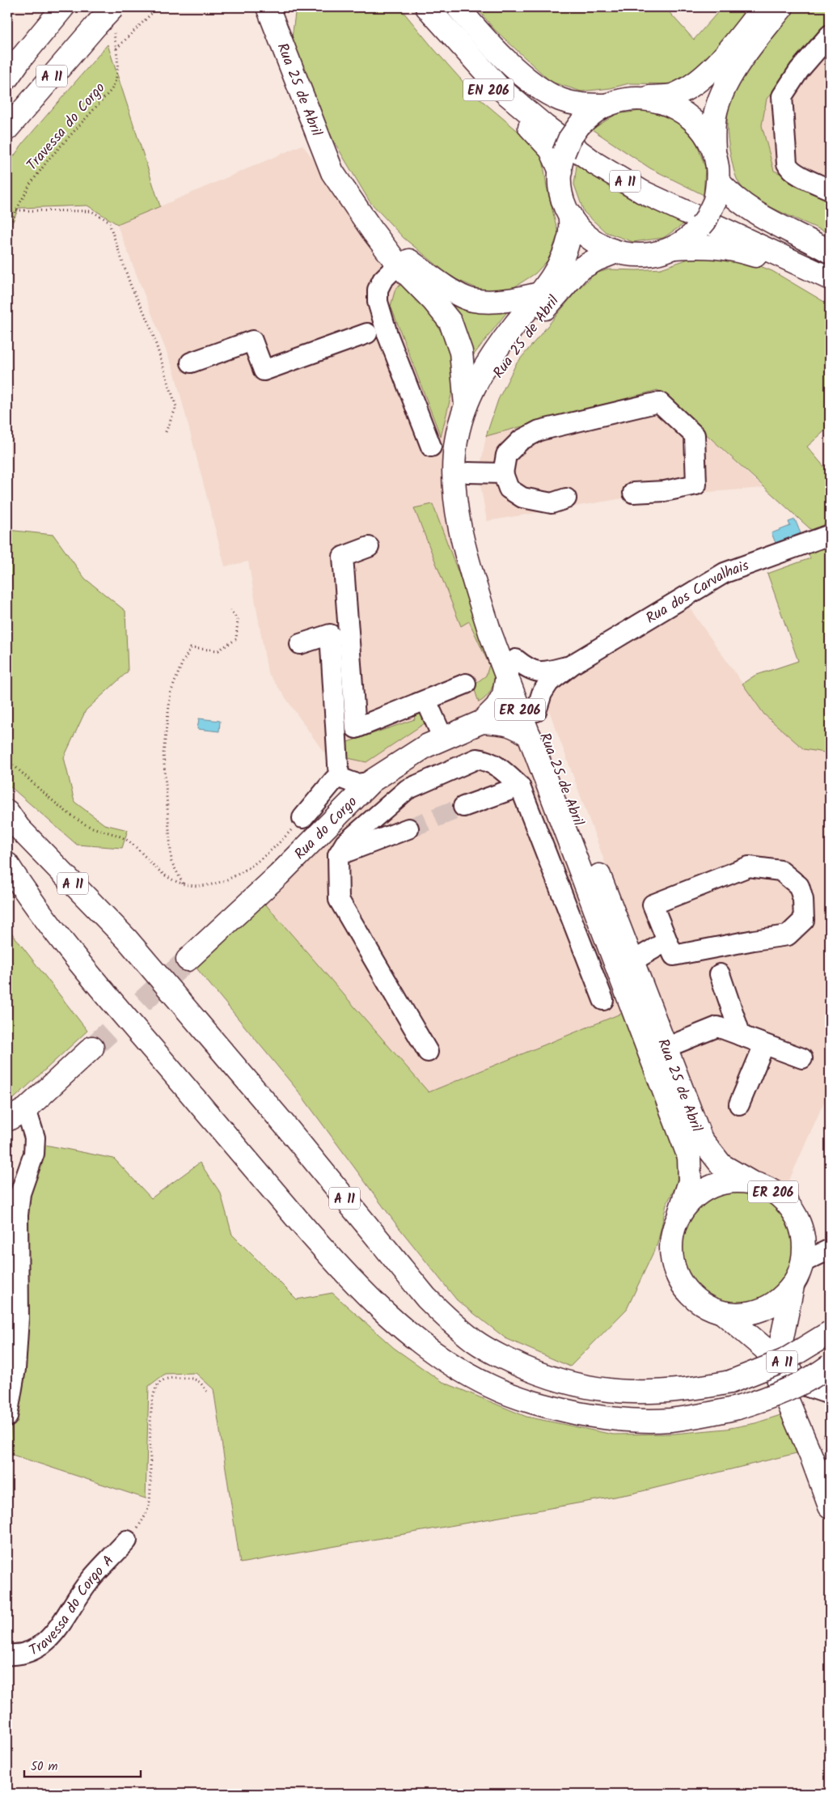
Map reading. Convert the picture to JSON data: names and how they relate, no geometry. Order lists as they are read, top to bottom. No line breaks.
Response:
{"streets":{"main road":["A 11","Rua 25 de Abril","EN 206","ER 206","Rua do Corgo"],"street":["Rua dos Carvalhais","Travessa do Corgo A"],"path":["Travessa do Corgo"]},"crossings":[["A 11","Travessa do Corgo"],["Rua 25 de Abril","Rua dos Carvalhais"],["Rua 25 de Abril","ER 206"],["Rua 25 de Abril","Rua do Corgo"],["Rua dos Carvalhais","Rua do Corgo"]],"scale_bar":"50 m"}
